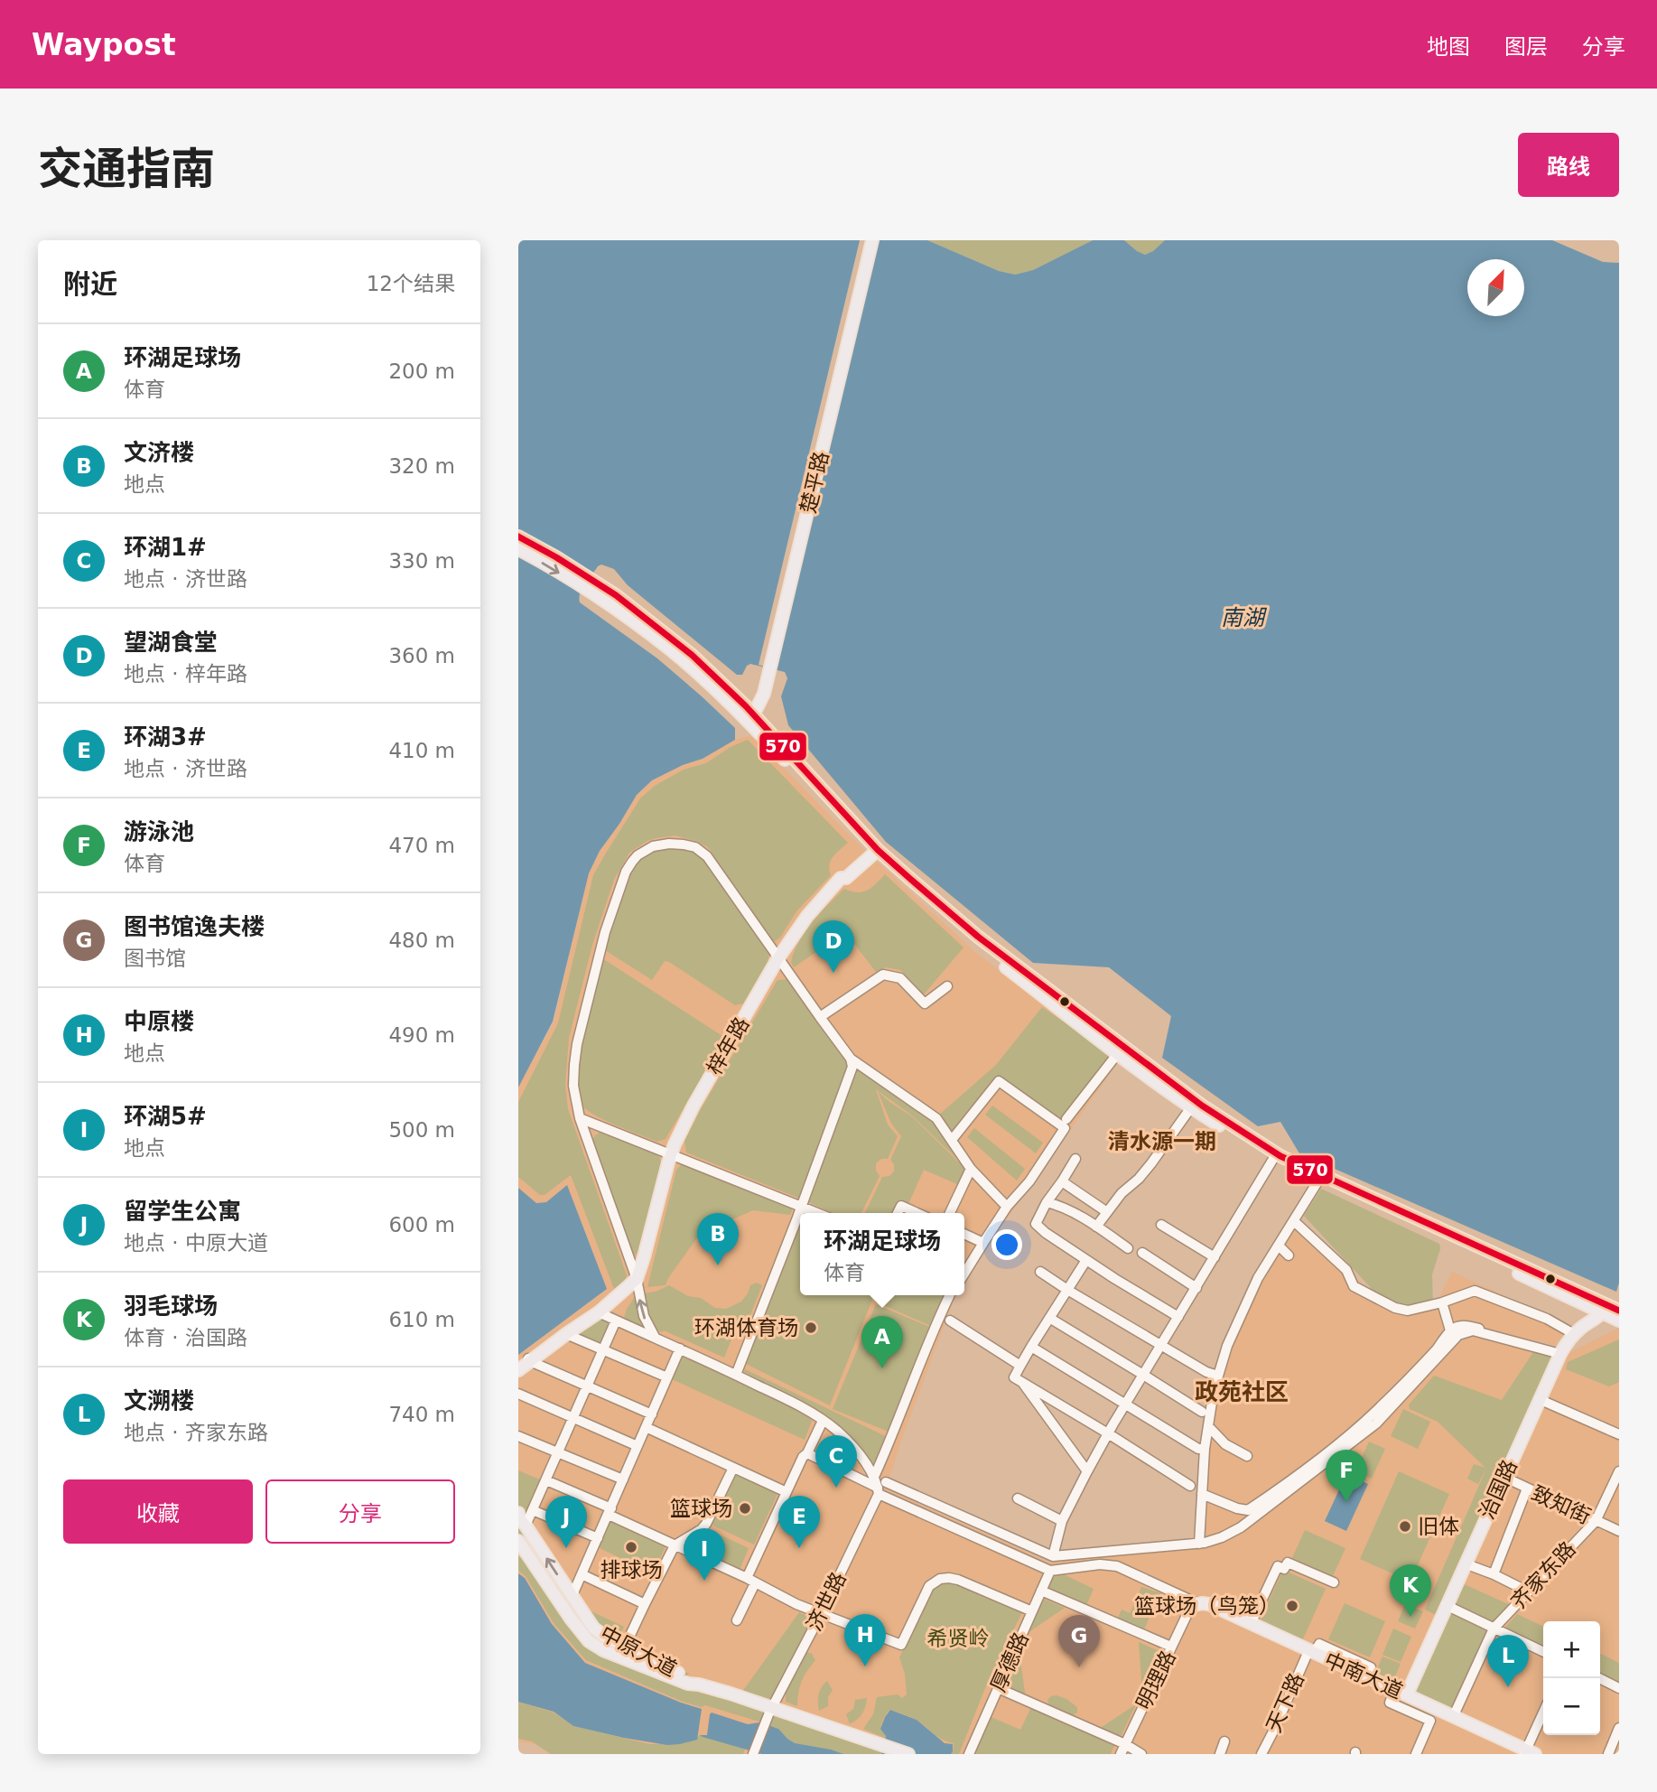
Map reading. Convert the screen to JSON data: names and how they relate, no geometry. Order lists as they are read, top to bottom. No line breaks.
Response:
{"streets":{"main road":["楚平路","梓年路","治国路","中原大道","中南大道"],"street":["致知街","齐家东路","济世路","厚德路","明理路","天下路"]},"crossings":[["治国路","致知街"],["治国路","中南大道"],["致知街","齐家东路"],["齐家东路","中南大道"],["济世路","中原大道"],["中南大道","明理路"],["中南大道","天下路"]],"districts":["清水源一期","政苑社区"],"water":["南湖"],"parks":["希贤岭"],"places":["环湖体育场","篮球场","旧体","排球场","篮球场（鸟笼）"],"lines":["transit line 570"],"north":"top right","page":{"header":"Waypost","nav":["地图","图层","分享"],"title":"交通指南","buttons":["路线",["收藏","分享"]],"heading":["附近","12个结果"],"list":[{"mark":"A","name":"环湖足球场","note":"体育","value":"200 m"},{"mark":"B","name":"文济楼","note":"地点","value":"320 m"},{"mark":"C","name":"环湖1#","note":"地点 · 济世路","value":"330 m"},{"mark":"D","name":"望湖食堂","note":"地点 · 梓年路","value":"360 m"},{"mark":"E","name":"环湖3#","note":"地点 · 济世路","value":"410 m"},{"mark":"F","name":"游泳池","note":"体育","value":"470 m"},{"mark":"G","name":"图书馆逸夫楼","note":"图书馆","value":"480 m"},{"mark":"H","name":"中原楼","note":"地点","value":"490 m"},{"mark":"I","name":"环湖5#","note":"地点","value":"500 m"},{"mark":"J","name":"留学生公寓","note":"地点 · 中原大道","value":"600 m"},{"mark":"K","name":"羽毛球场","note":"体育 · 治国路","value":"610 m"},{"mark":"L","name":"文溯楼","note":"地点 · 齐家东路","value":"740 m"}],"pins":["D","B","A","C","F","E","J","I","K","H","G","L"],"popup":["环湖足球场","体育"],"map_buttons":["+","−"]}}
